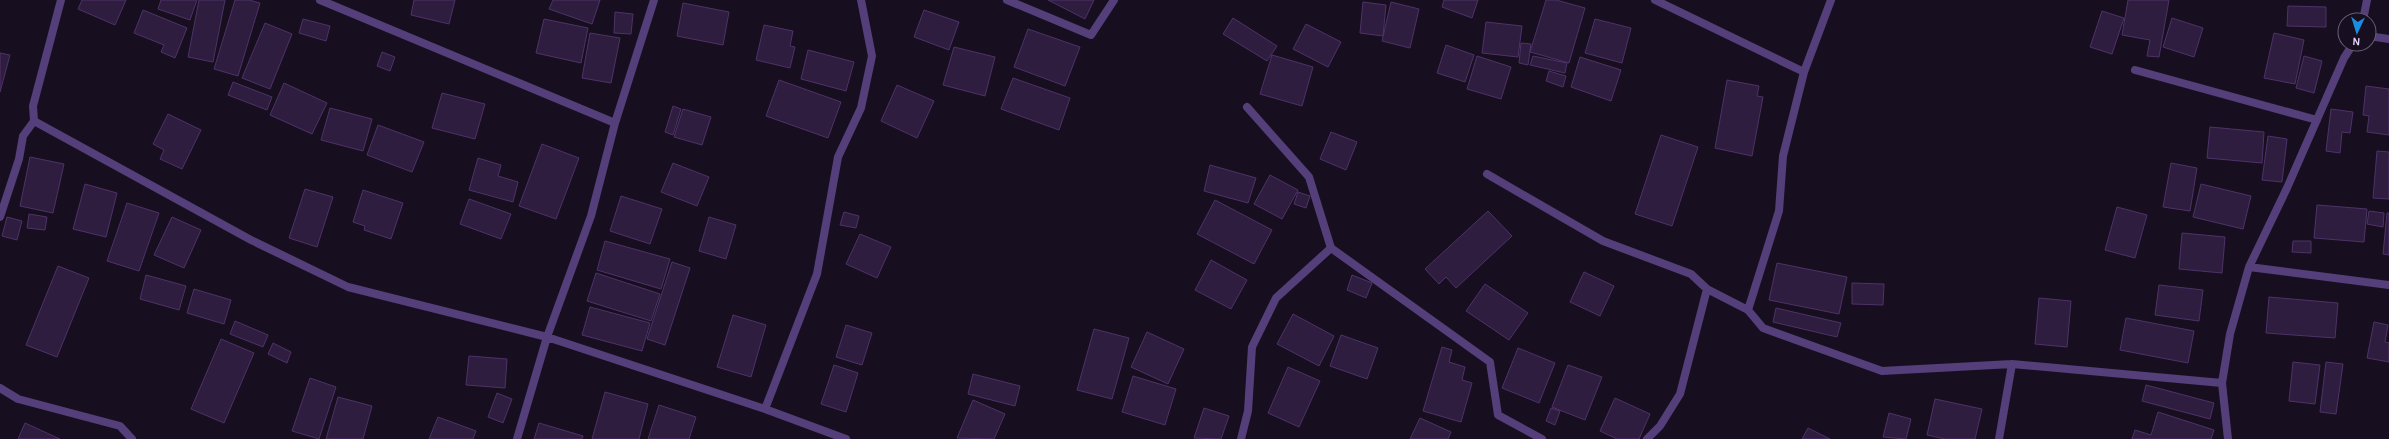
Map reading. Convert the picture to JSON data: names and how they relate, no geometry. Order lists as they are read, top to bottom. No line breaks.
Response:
{"north":"bottom"}
